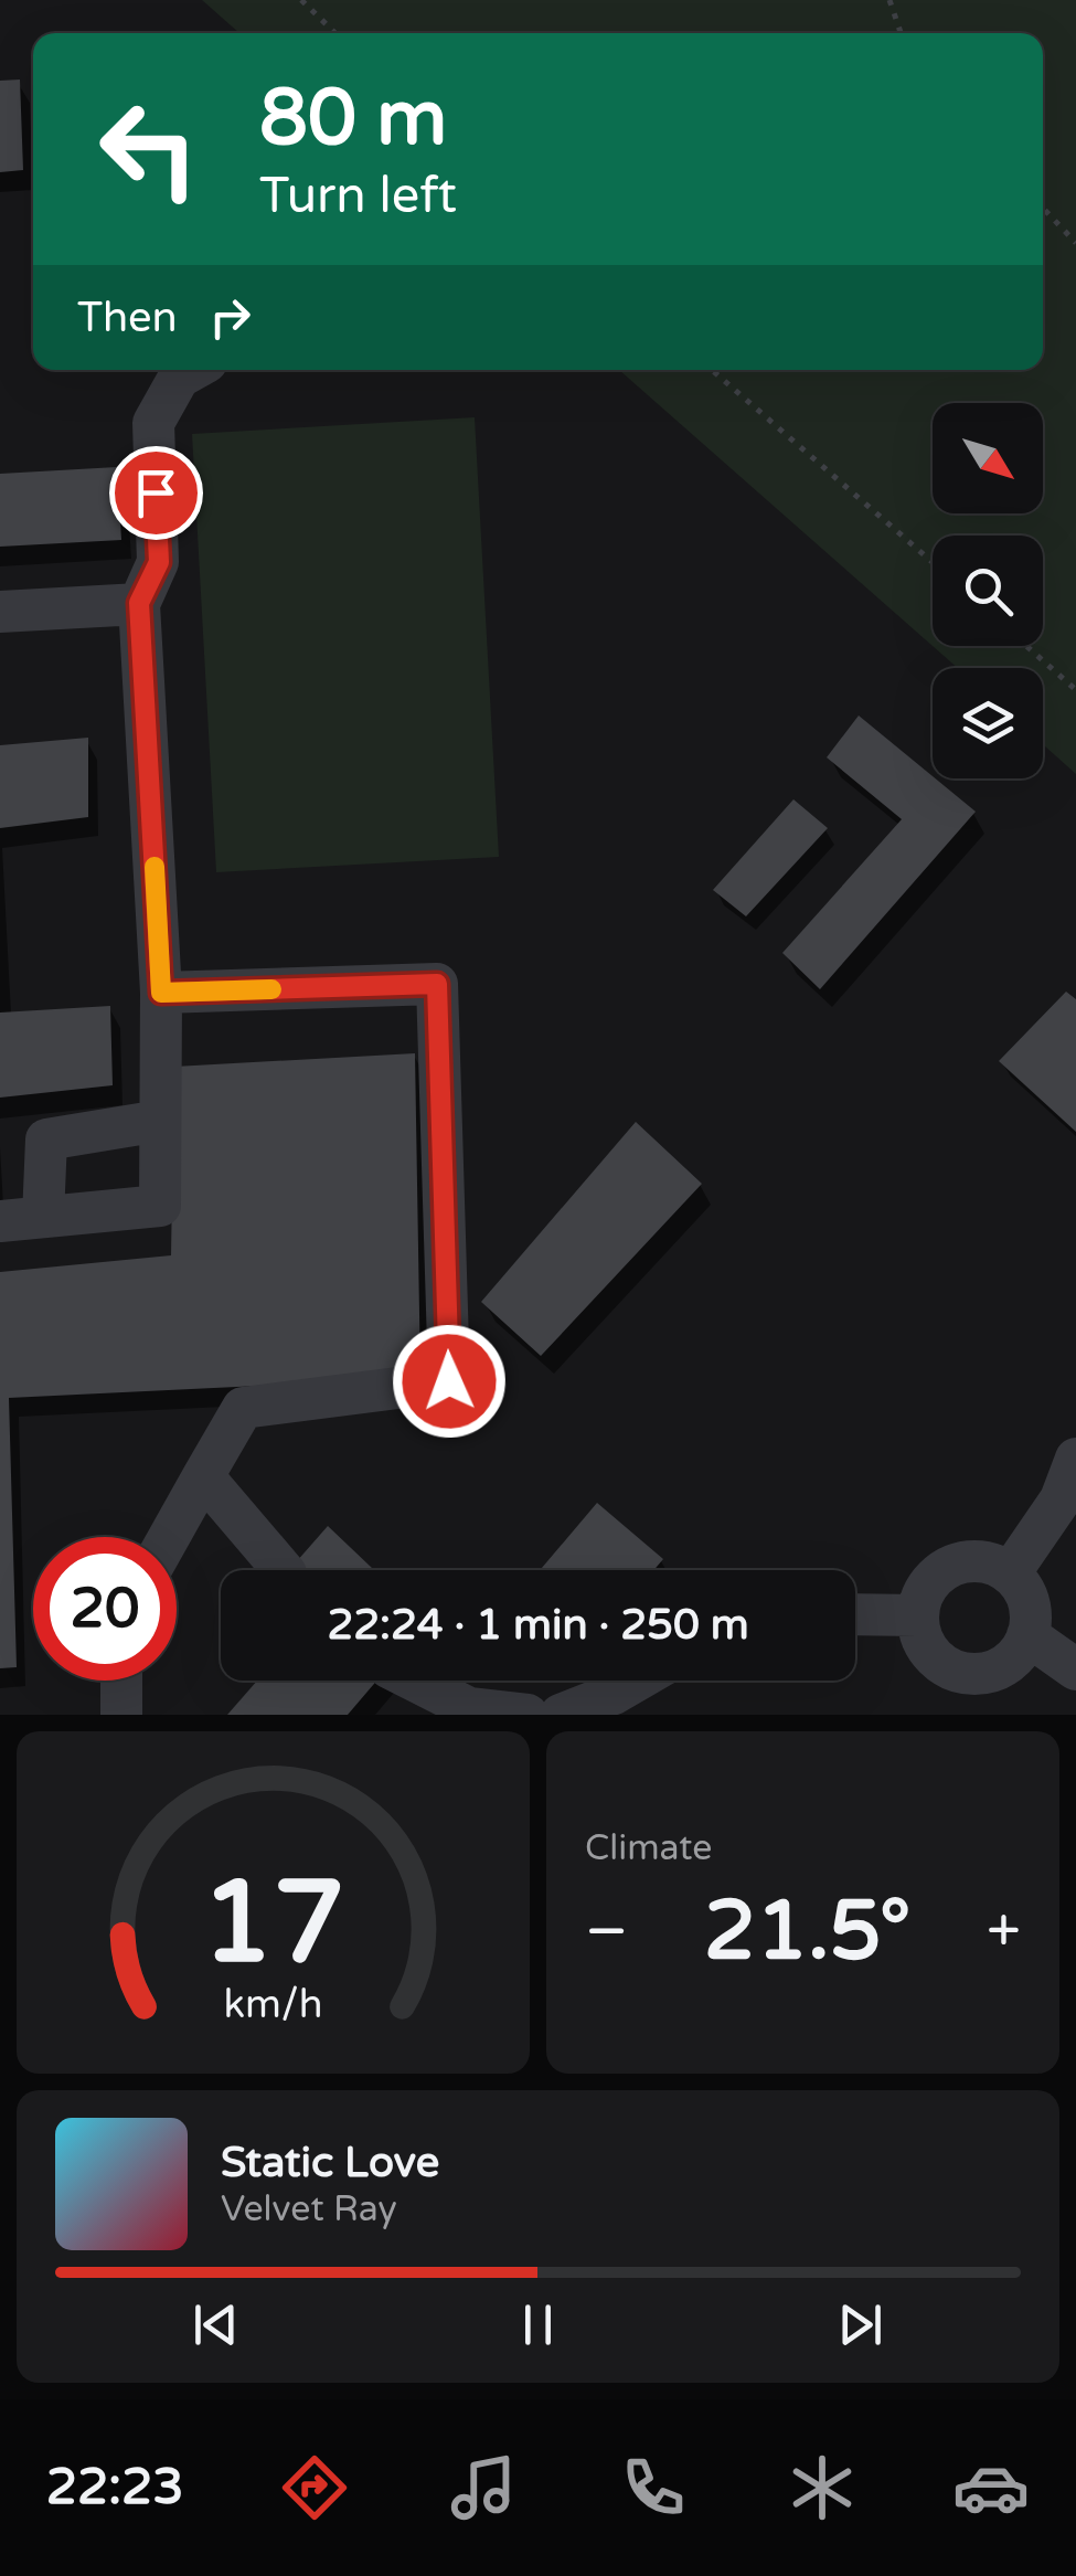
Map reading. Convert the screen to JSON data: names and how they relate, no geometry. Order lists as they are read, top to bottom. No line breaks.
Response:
{"north":"bottom right","page":{"turn":["80 m","Turn left"],"then":"Then","limit":"20","trip":"22:24 · 1 min · 250 m","tile":"Climate","heat":["−","21.5°","+"],"song":["Static Love","Velvet Ray"],"tabs":"22:23","gauge":["17","km/h"]}}
